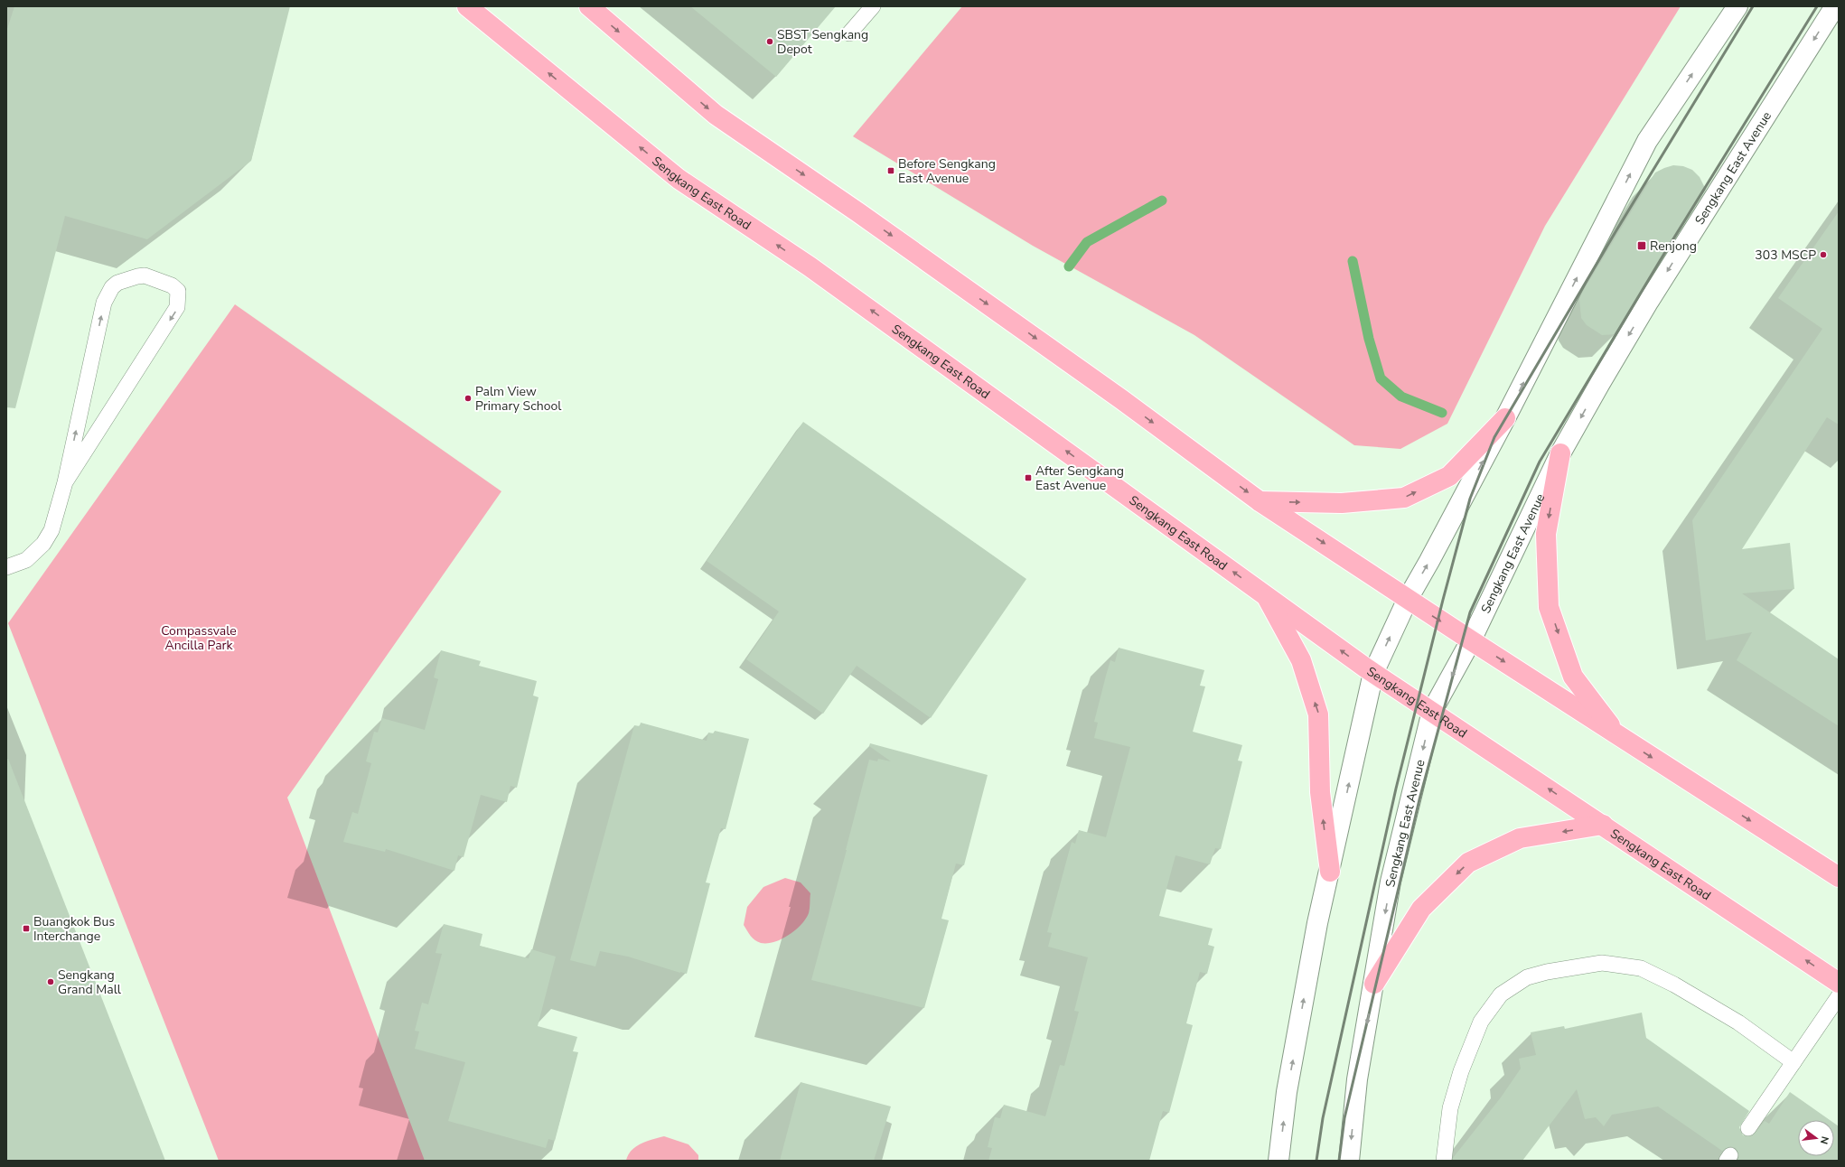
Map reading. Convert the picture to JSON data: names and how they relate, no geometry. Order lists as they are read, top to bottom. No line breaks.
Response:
{"streets":{"main road":["Sengkang East Avenue","Sengkang East Road"]},"crossings":[["Sengkang East Avenue","Sengkang East Road"]],"parks":["Compassvale Ancilla Park"],"places":{"other":["SBST Sengkang Depot","303 MSCP","Palm View Primary School","Sengkang Grand Mall"],"transit":["Before Sengkang East Avenue","Renjong","After Sengkang East Avenue","Buangkok Bus Interchange"]},"north":"right"}
